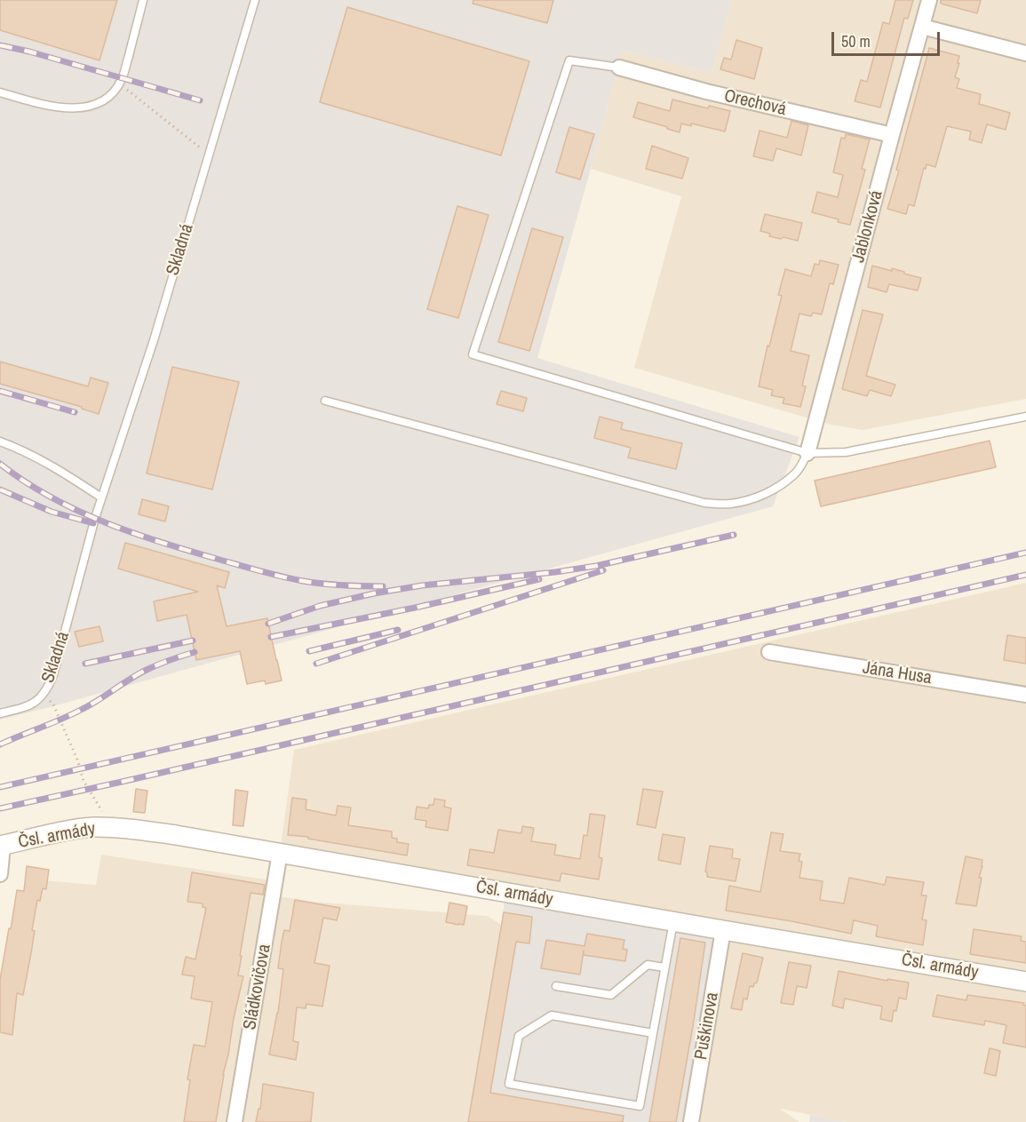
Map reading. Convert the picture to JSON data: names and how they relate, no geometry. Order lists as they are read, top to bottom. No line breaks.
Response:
{"streets":{"street":["Orechová","Jablonková","Jána Husa","Čsl. armády","Sládkovičova","Puškinova"],"lane":["Skladná"]},"crossings":[["Orechová","Jablonková"],["Čsl. armády","Sládkovičova"],["Čsl. armády","Puškinova"]],"scale_bar":"50 m"}
